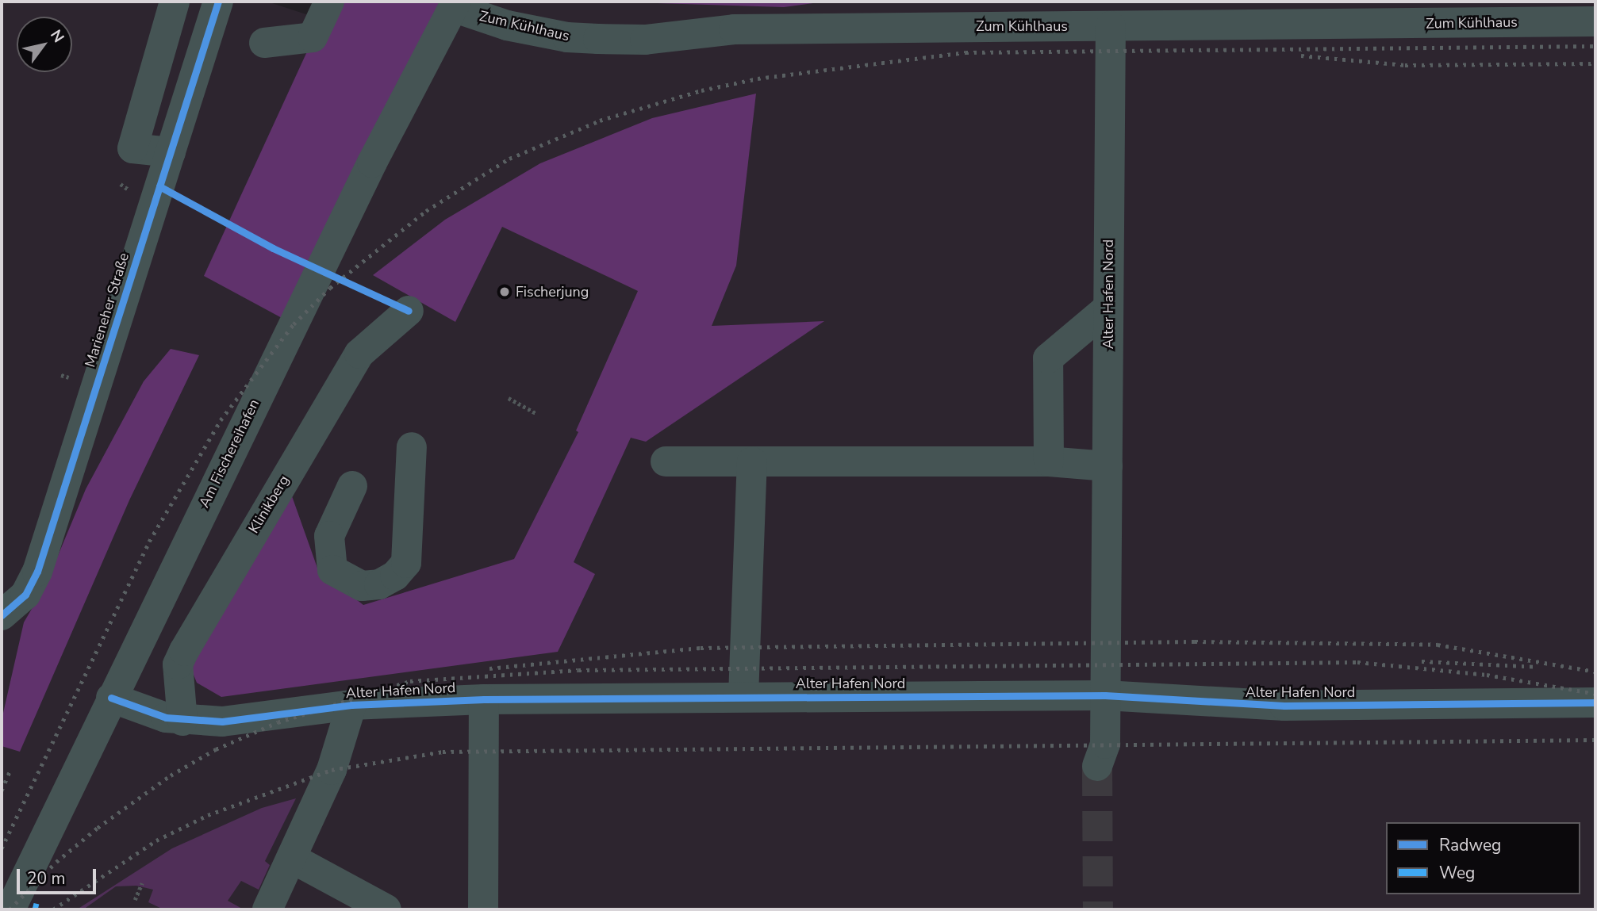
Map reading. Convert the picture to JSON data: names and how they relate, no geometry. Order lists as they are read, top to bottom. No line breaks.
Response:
{"streets":{"street":["Zum Kühlhaus","Alter Hafen Nord","Marieneher Straße","Am Fischereihafen","Klinikberg"]},"crossings":[["Zum Kühlhaus","Alter Hafen Nord"],["Zum Kühlhaus","Am Fischereihafen"],["Alter Hafen Nord","Am Fischereihafen"],["Alter Hafen Nord","Klinikberg"]],"places":["Fischerjung"],"legend":["Radweg","Weg"],"scale_bar":"20 m","north":"top right"}
